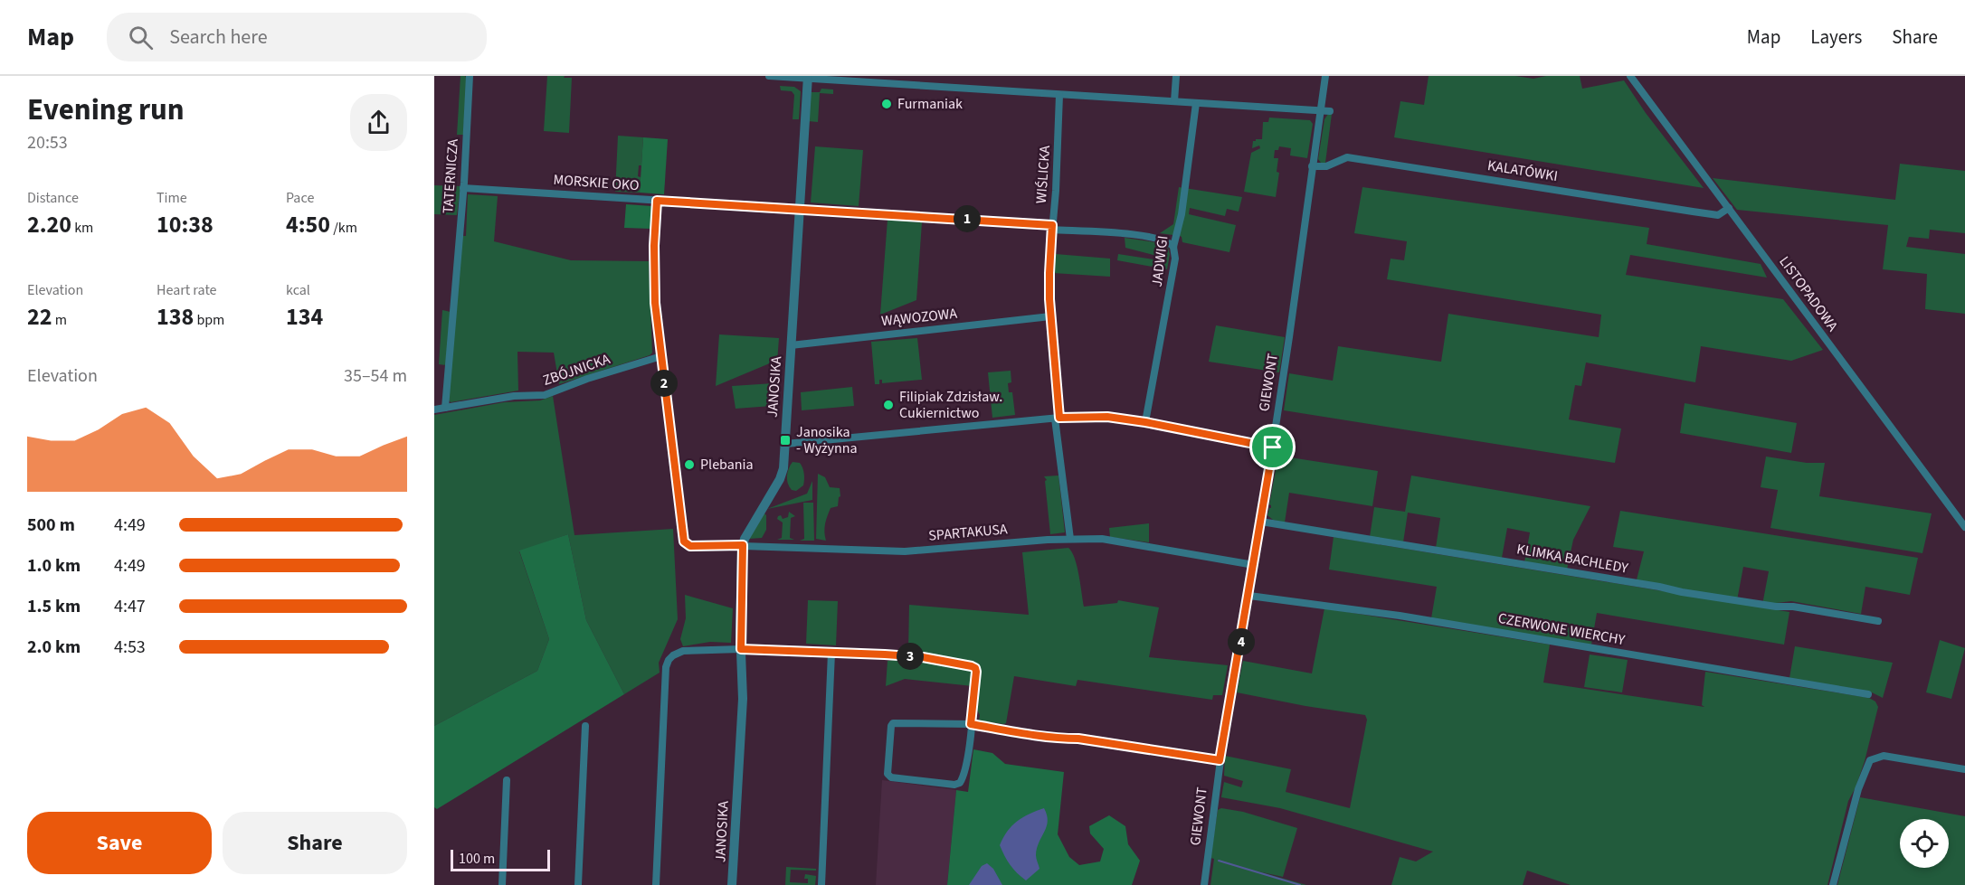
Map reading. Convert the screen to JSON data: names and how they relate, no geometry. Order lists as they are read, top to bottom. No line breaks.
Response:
{"streets":{"street":["KALATÓWKI","WIŚLICKA","TATERNICZA","MORSKIE OKO","JADWIGI","LISTOPADOWA","WĄWOZOWA","ZBÓJNICKA","GIEWONT","JANOSIKA","SPARTAKUSA","KLIMKA BACHLEDY","CZERWONE WIERCHY"]},"crossings":[["KALATÓWKI","LISTOPADOWA"],["KALATÓWKI","GIEWONT"],["WIŚLICKA","MORSKIE OKO"],["WIŚLICKA","WĄWOZOWA"],["WIŚLICKA","SPARTAKUSA"],["TATERNICZA","MORSKIE OKO"],["TATERNICZA","ZBÓJNICKA"],["MORSKIE OKO","JADWIGI"],["MORSKIE OKO","JANOSIKA"],["WĄWOZOWA","JANOSIKA"],["ZBÓJNICKA","SPARTAKUSA"],["GIEWONT","SPARTAKUSA"],["GIEWONT","KLIMKA BACHLEDY"],["GIEWONT","CZERWONE WIERCHY"],["JANOSIKA","SPARTAKUSA"]],"places":{"other":["Furmaniak","Filipiak Zdzisław. Cukiernictwo","Plebania"],"transit":["Janosika - Wyżynna"]},"scale_bar":"100 m","page":{"header":"Map","search":"Search here","nav":["Map","Layers","Share"],"heading":["Evening run","20:53"],"stats":[["Distance","2.20 km"],["Time","10:38"],["Pace","4:50 /km"],["Elevation","22 m"],["Heart rate","138 bpm"],["kcal","134"]],"pins":["1","2","4","3"],"chart":["Elevation","35–54 m"],"list":[{"name":"500 m","note":"4:49"},{"name":"1.0 km","note":"4:49"},{"name":"1.5 km","note":"4:47"},{"name":"2.0 km","note":"4:53"}],"buttons":["Save","Share"],"scale":"100 m"}}
